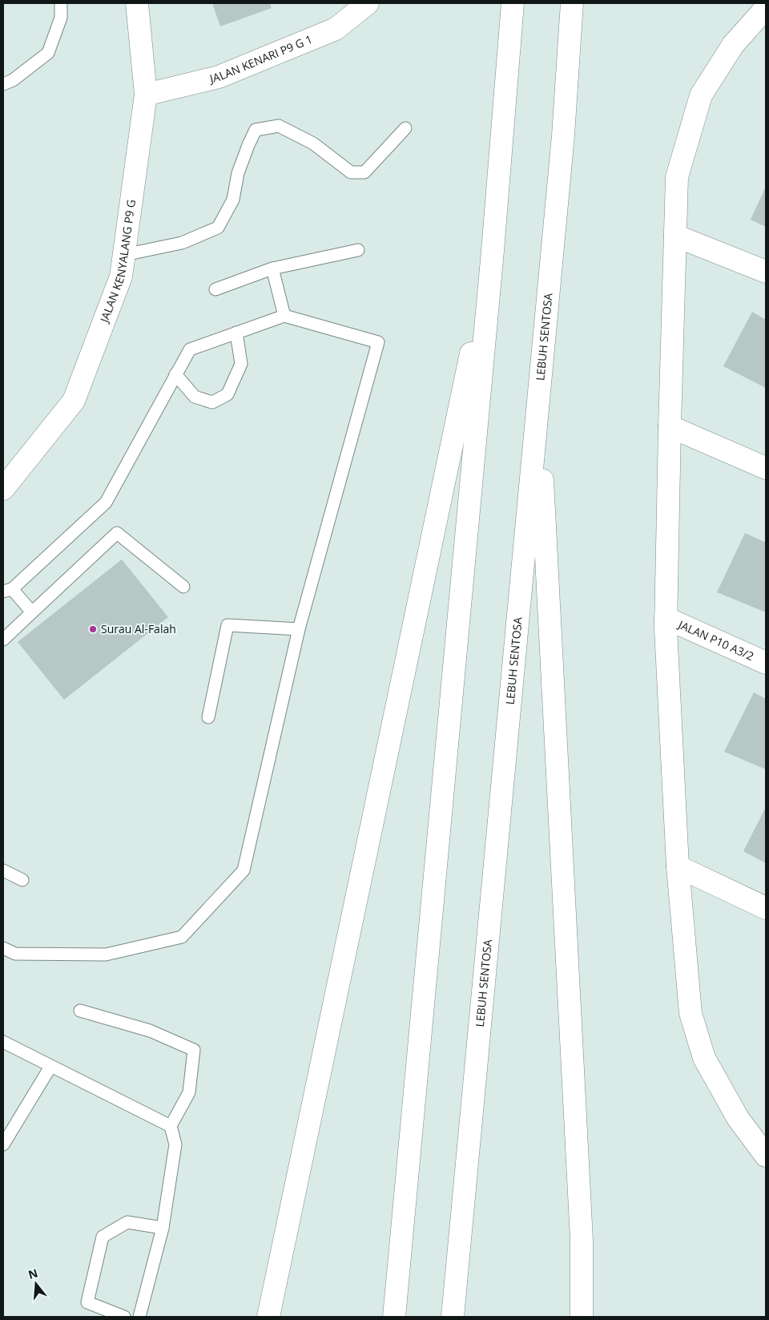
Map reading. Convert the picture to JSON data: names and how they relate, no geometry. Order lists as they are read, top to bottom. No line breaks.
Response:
{"streets":{"main road":["JALAN KENARI P9 G 1","JALAN KENYALANG P9 G","LEBUH SENTOSA","JALAN P10 A3/2"]},"crossings":[["JALAN KENARI P9 G 1","JALAN KENYALANG P9 G"]],"places":["Surau Al-Falah"],"north":"top"}
